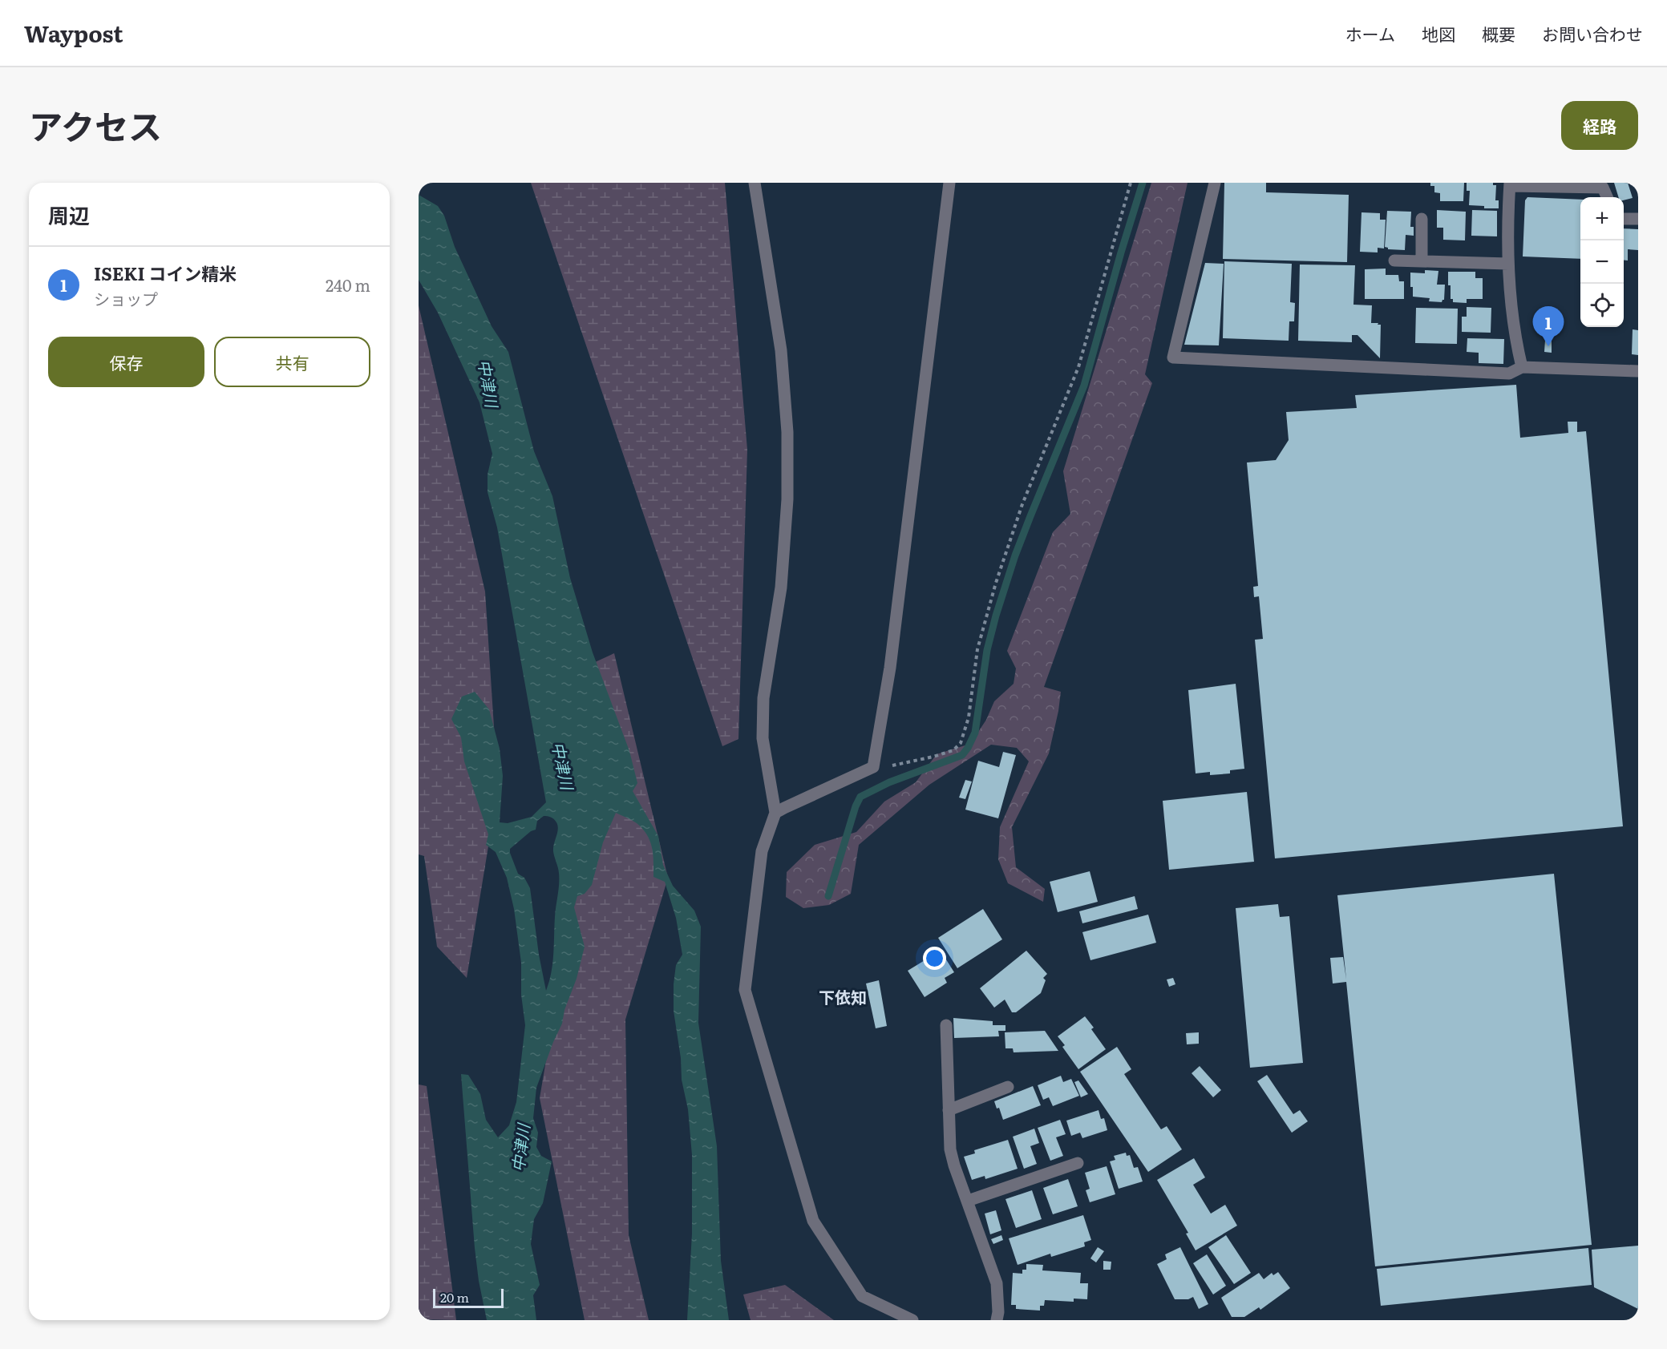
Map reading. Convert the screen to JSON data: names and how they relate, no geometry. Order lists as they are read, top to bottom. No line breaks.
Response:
{"districts":["下依知"],"water":["中津川"],"scale_bar":"20 m","page":{"header":"Waypost","nav":["ホーム","地図","概要","お問い合わせ"],"title":"アクセス","buttons":["経路",["保存","共有"]],"heading":"周辺","map_buttons":["+","−"],"list":[{"mark":"1","name":"ISEKI コイン精米","note":"ショップ","value":"240 m"}],"pins":"1","scale":"20 m"}}
